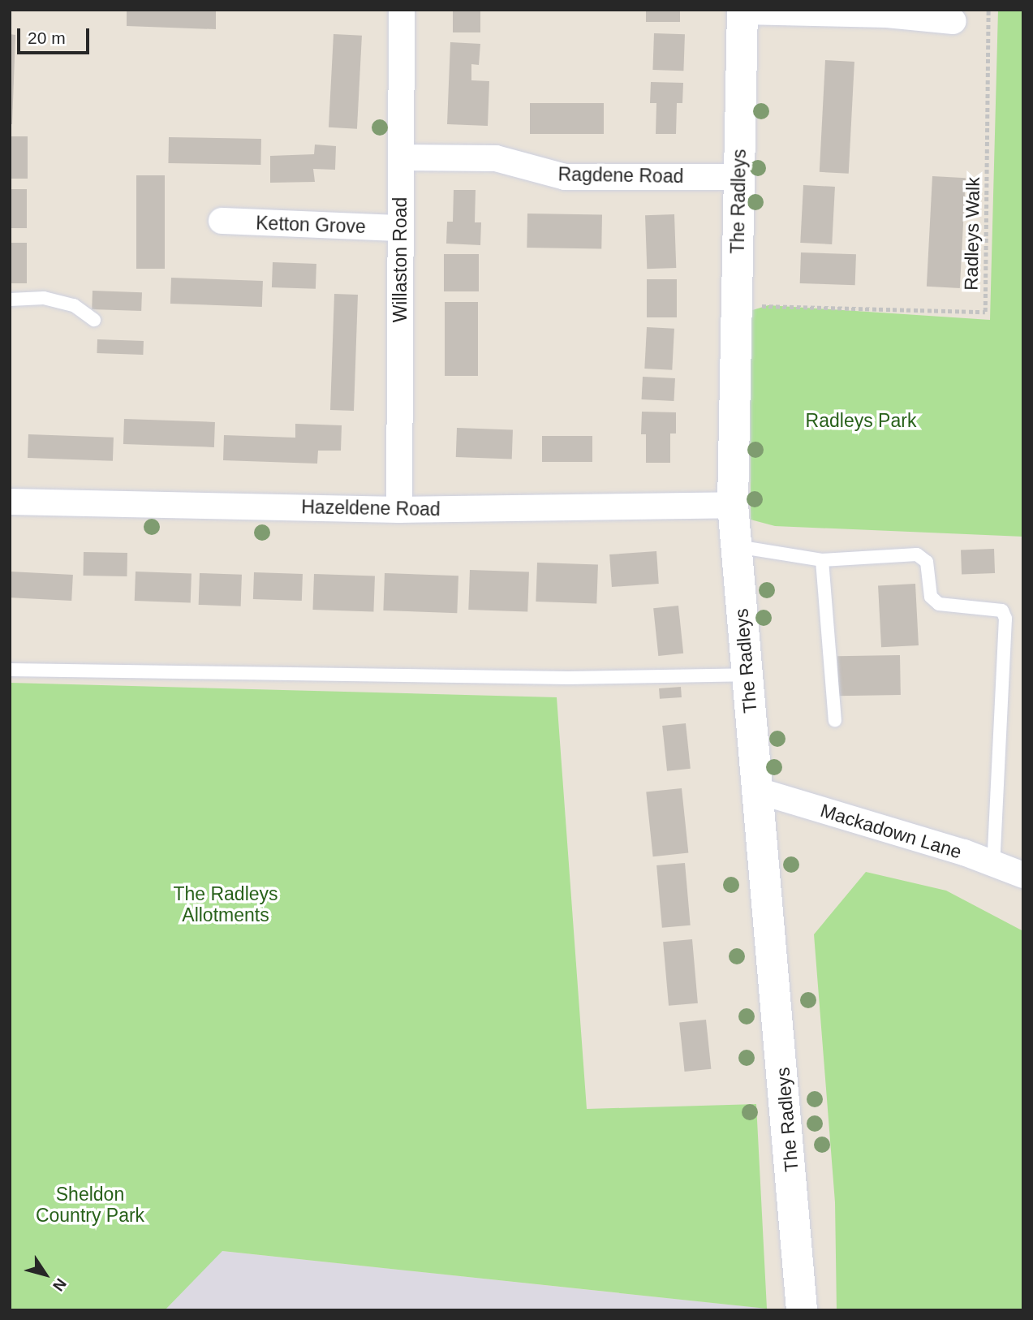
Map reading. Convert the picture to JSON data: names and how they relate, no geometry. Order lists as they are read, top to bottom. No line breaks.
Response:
{"streets":{"street":["Ragdene Road","The Radleys","Ketton Grove","Willaston Road","Hazeldene Road","Mackadown Lane"],"path":["Radleys Walk"]},"crossings":[["Ragdene Road","The Radleys"],["Ragdene Road","Willaston Road"],["The Radleys","Radleys Walk"],["The Radleys","Hazeldene Road"],["The Radleys","Mackadown Lane"],["Ketton Grove","Willaston Road"],["Willaston Road","Hazeldene Road"]],"parks":["Radleys Park","The Radleys Allotments","Sheldon Country Park"],"scale_bar":"20 m","north":"bottom right"}
